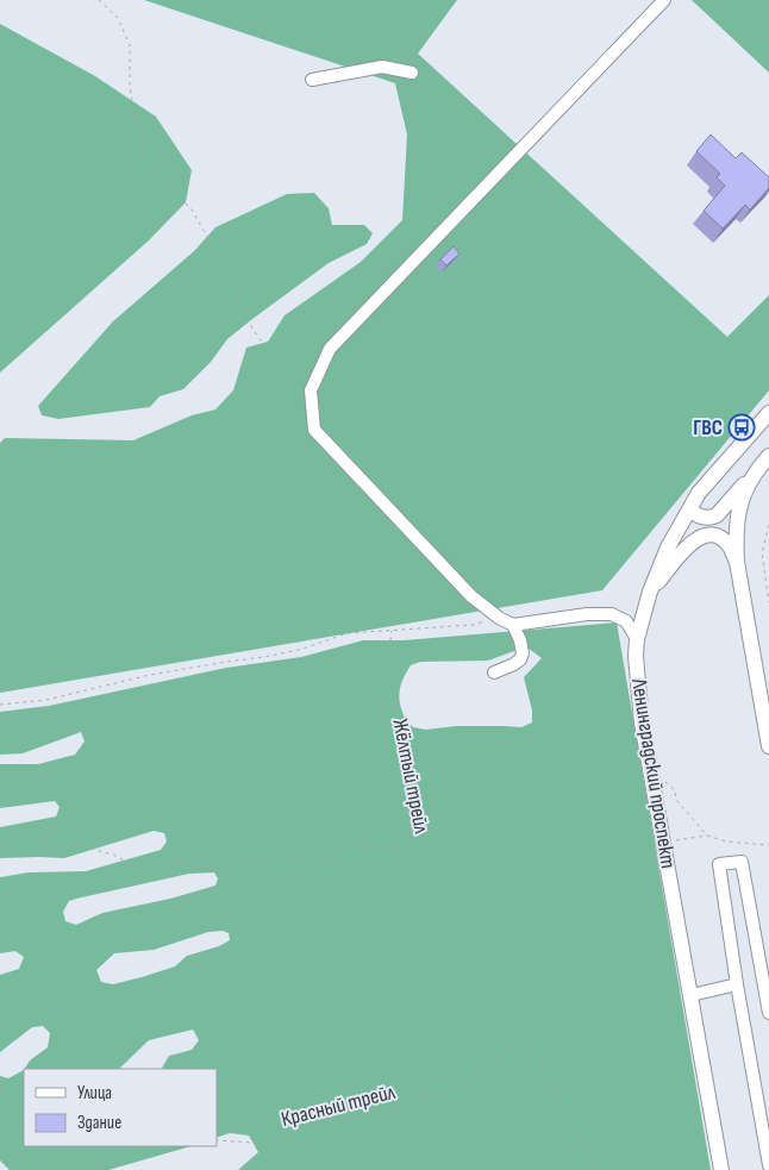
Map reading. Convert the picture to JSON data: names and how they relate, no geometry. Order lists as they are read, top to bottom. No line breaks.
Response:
{"streets":{"main road":["Ленинградский проспект"],"path":["Жёлтый трейл","Красный трейл"]},"places":{"bus stop":["ГВС"]},"legend":["Улица","Здание"]}
